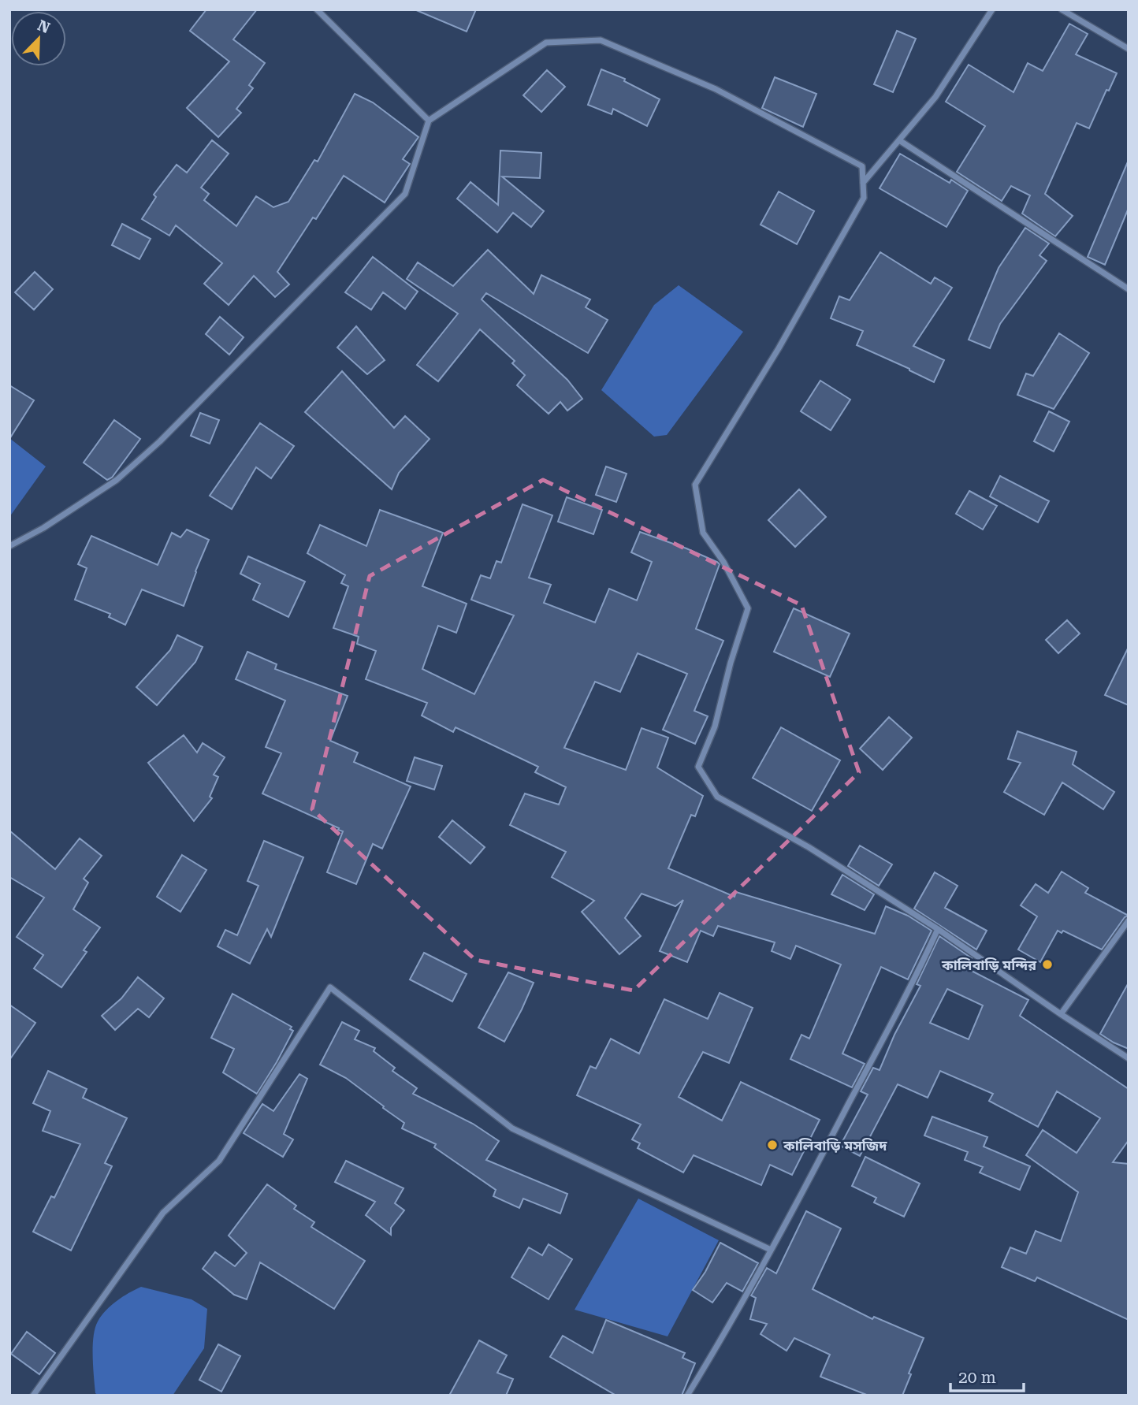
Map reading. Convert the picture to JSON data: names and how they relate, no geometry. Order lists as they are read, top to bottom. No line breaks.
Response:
{"places":["কালিবাড়ি মন্দির","কালিবাড়ি মসজিদ"],"scale_bar":"20 m","north":"top right"}
